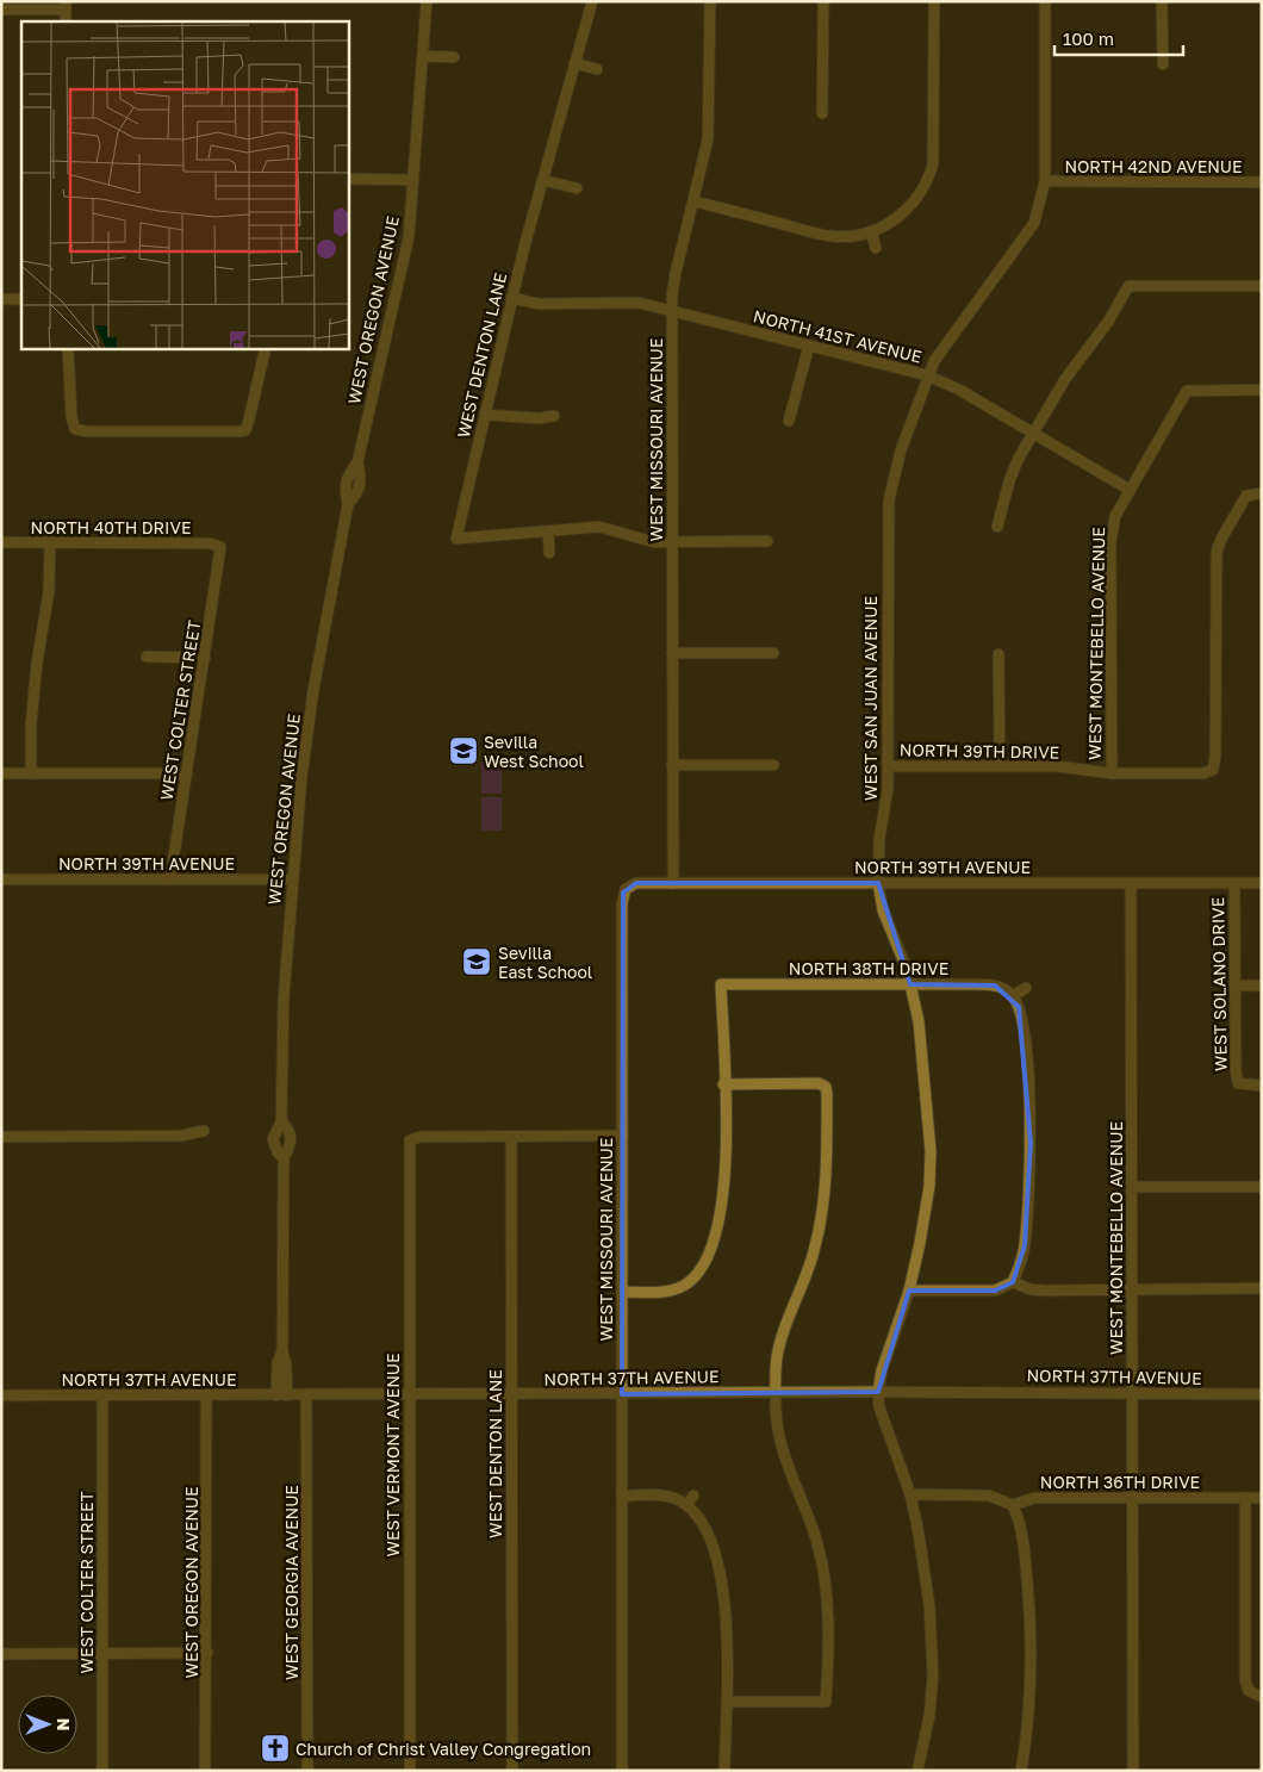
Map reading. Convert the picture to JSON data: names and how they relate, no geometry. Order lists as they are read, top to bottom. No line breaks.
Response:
{"streets":{"street":["NORTH 42ND AVENUE","WEST OREGON AVENUE","NORTH 41ST AVENUE","WEST DENTON LANE","WEST MISSOURI AVENUE","NORTH 40TH DRIVE","WEST MONTEBELLO AVENUE","WEST SAN JUAN AVENUE","WEST COLTER STREET","NORTH 39TH DRIVE","NORTH 39TH AVENUE","NORTH 38TH DRIVE","WEST SOLANO DRIVE","NORTH 37TH AVENUE","WEST VERMONT AVENUE","NORTH 36TH DRIVE","WEST GEORGIA AVENUE"]},"crossings":[["NORTH 42ND AVENUE","WEST SAN JUAN AVENUE"],["WEST OREGON AVENUE","NORTH 39TH AVENUE"],["WEST OREGON AVENUE","NORTH 37TH AVENUE"],["NORTH 41ST AVENUE","WEST DENTON LANE"],["NORTH 41ST AVENUE","WEST MISSOURI AVENUE"],["NORTH 41ST AVENUE","WEST MONTEBELLO AVENUE"],["NORTH 41ST AVENUE","WEST SAN JUAN AVENUE"],["WEST DENTON LANE","NORTH 37TH AVENUE"],["WEST DENTON LANE","WEST VERMONT AVENUE"],["WEST MISSOURI AVENUE","NORTH 39TH AVENUE"],["WEST MISSOURI AVENUE","NORTH 37TH AVENUE"],["NORTH 40TH DRIVE","WEST COLTER STREET"],["WEST MONTEBELLO AVENUE","NORTH 39TH DRIVE"],["WEST MONTEBELLO AVENUE","NORTH 39TH AVENUE"],["WEST MONTEBELLO AVENUE","NORTH 37TH AVENUE"],["WEST MONTEBELLO AVENUE","NORTH 36TH DRIVE"],["WEST SAN JUAN AVENUE","NORTH 39TH DRIVE"],["WEST SAN JUAN AVENUE","NORTH 39TH AVENUE"],["WEST SAN JUAN AVENUE","NORTH 38TH DRIVE"],["WEST SAN JUAN AVENUE","NORTH 37TH AVENUE"],["WEST COLTER STREET","NORTH 39TH AVENUE"],["WEST COLTER STREET","NORTH 37TH AVENUE"],["NORTH 39TH AVENUE","WEST SOLANO DRIVE"],["NORTH 37TH AVENUE","WEST VERMONT AVENUE"],["NORTH 37TH AVENUE","WEST GEORGIA AVENUE"]],"places":{"school or university":["Sevilla West School","Sevilla East School"],"church":["Church of Christ Valley Congregation"]},"scale_bar":"100 m","north":"right"}
